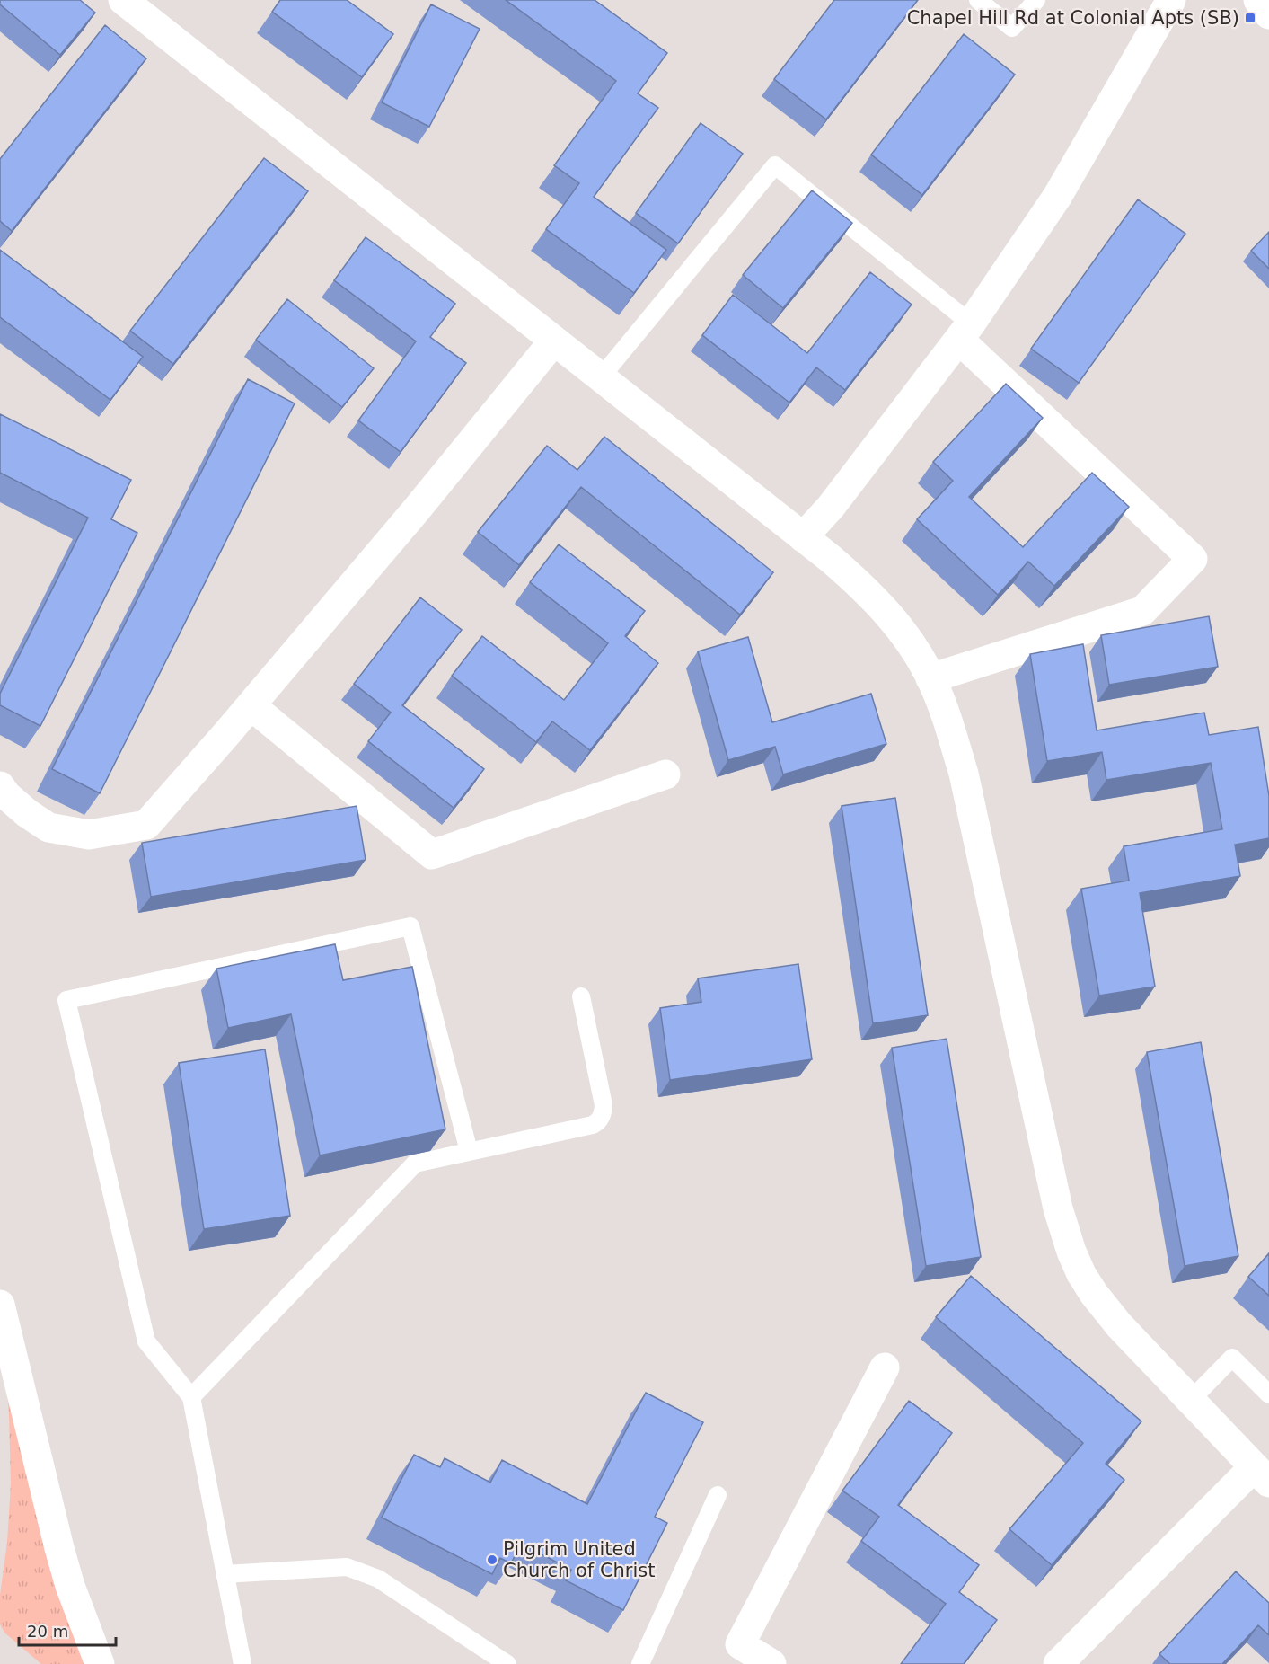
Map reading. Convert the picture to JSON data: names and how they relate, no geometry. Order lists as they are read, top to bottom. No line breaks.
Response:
{"places":{"transit":["Chapel Hill Rd at Colonial Apts (SB)"],"other":["Pilgrim United Church of Christ"]},"scale_bar":"20 m"}
